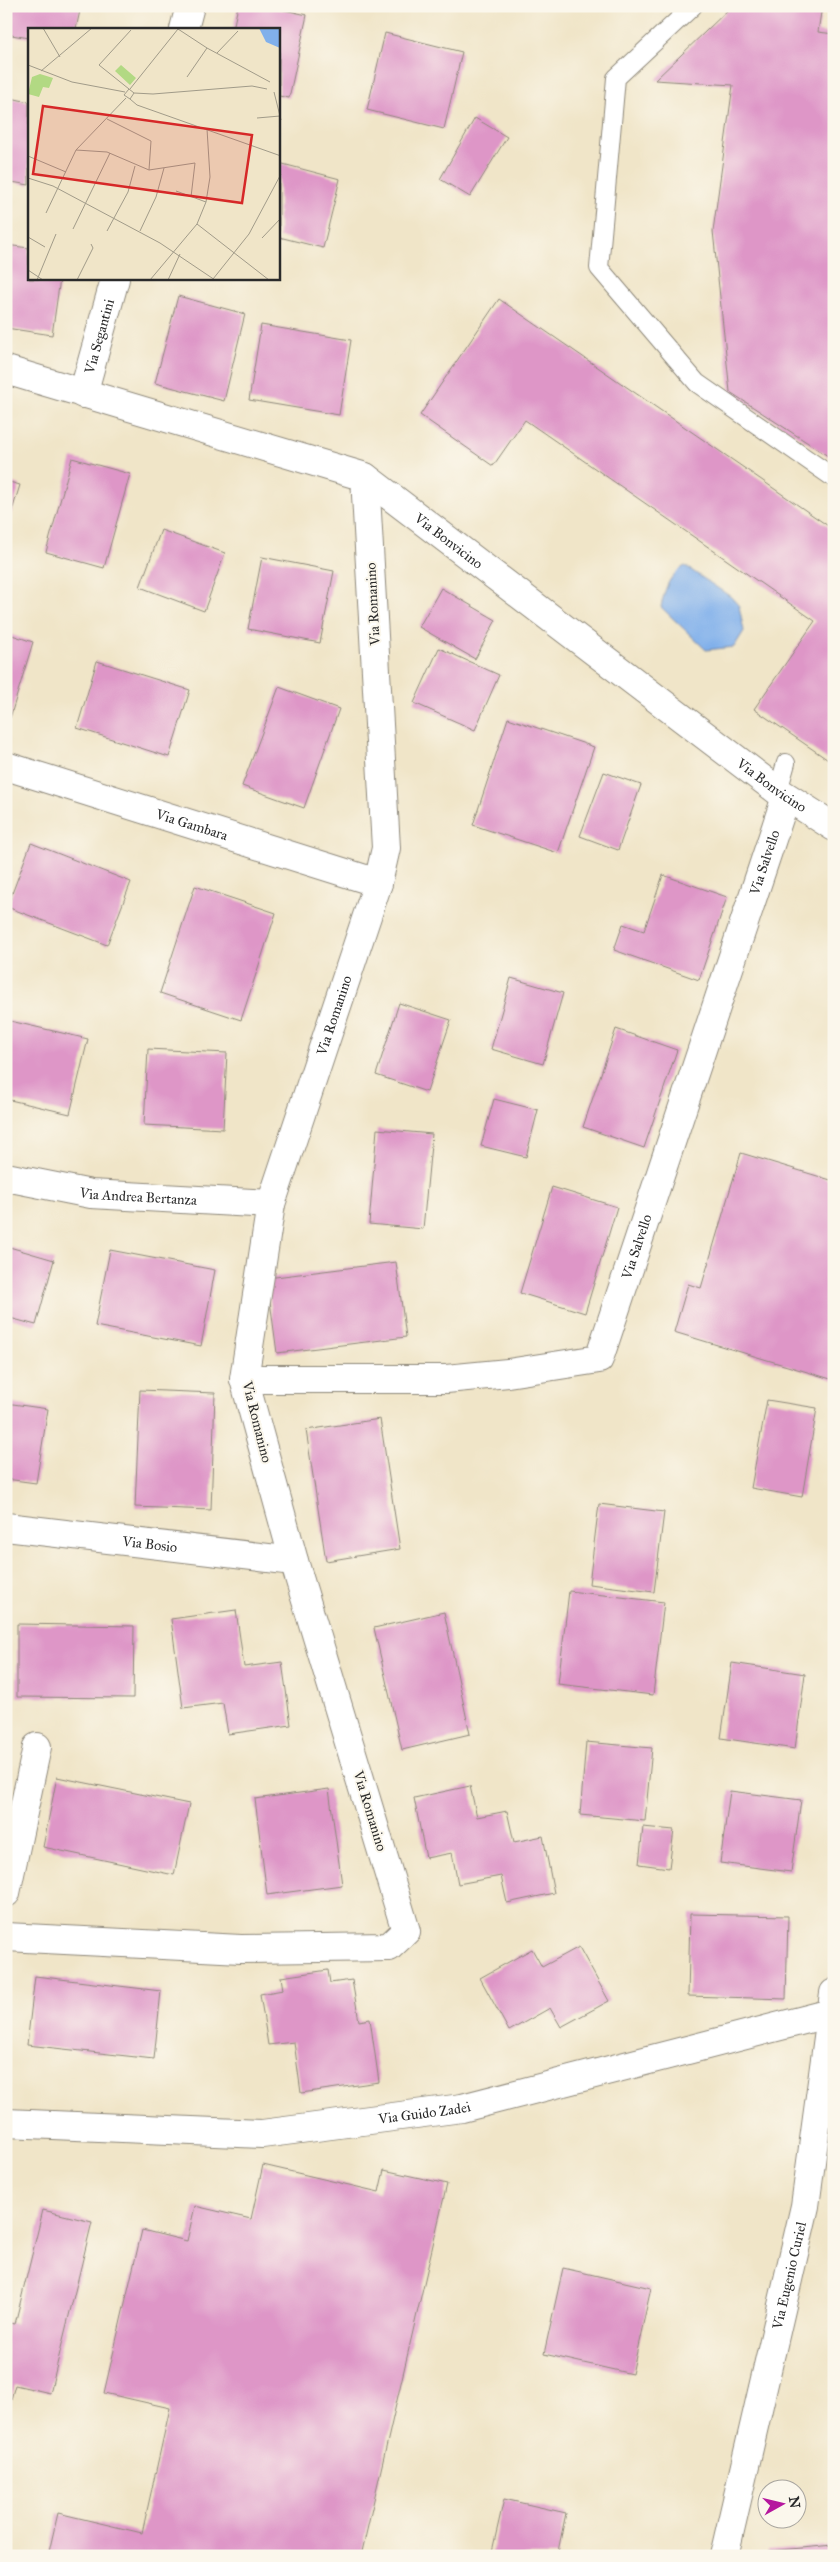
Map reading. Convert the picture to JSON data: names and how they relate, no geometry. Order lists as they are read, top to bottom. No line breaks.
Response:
{"streets":{"street":["Via Segantini","Via Bonvicino","Via Romanino","Via Gambara","Via Salvello","Via Andrea Bertanza","Via Bosio","Via Guido Zadei","Via Eugenio Curiel"]},"crossings":[["Via Segantini","Via Bonvicino"],["Via Bonvicino","Via Romanino"],["Via Bonvicino","Via Salvello"],["Via Romanino","Via Gambara"],["Via Romanino","Via Salvello"],["Via Romanino","Via Andrea Bertanza"],["Via Romanino","Via Bosio"],["Via Guido Zadei","Via Eugenio Curiel"]],"north":"right"}
